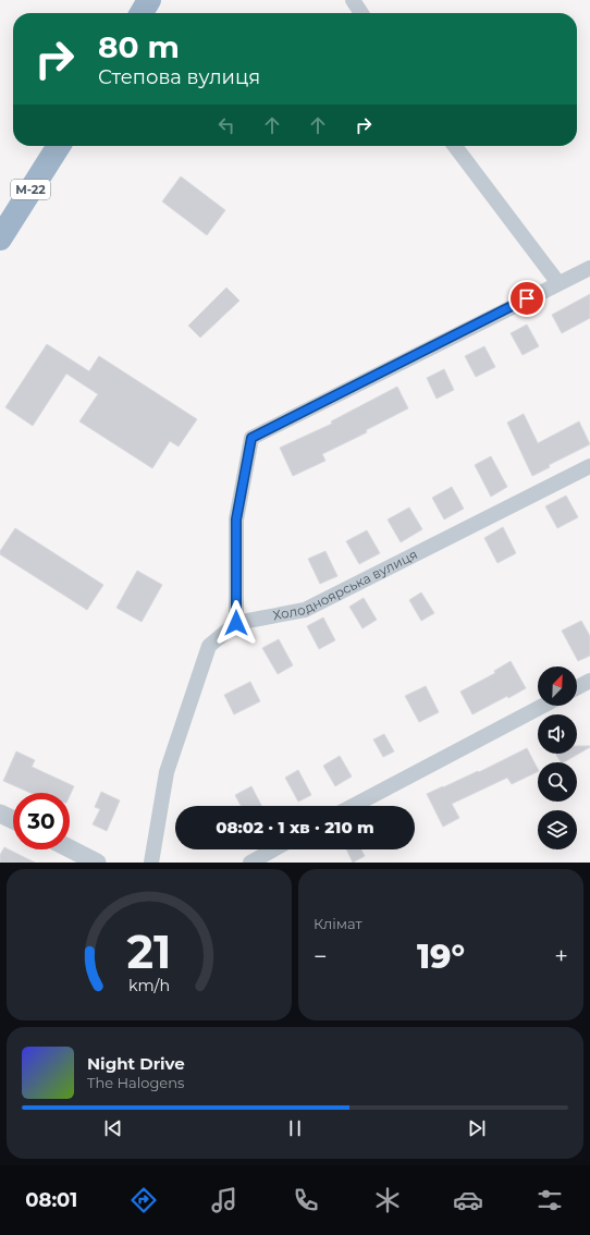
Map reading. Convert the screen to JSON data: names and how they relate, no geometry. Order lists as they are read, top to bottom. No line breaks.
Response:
{"streets":{"highway":["М-22"],"street":["Холодноярська вулиця"]},"north":"top right","page":{"turn":["80 m","Степова вулиця"],"limit":"30","trip":"08:02 · 1 хв · 210 m","tile":"Клімат","heat":["−","19°","+"],"song":["Night Drive","The Halogens"],"tabs":"08:01","gauge":["21","km/h"]}}
